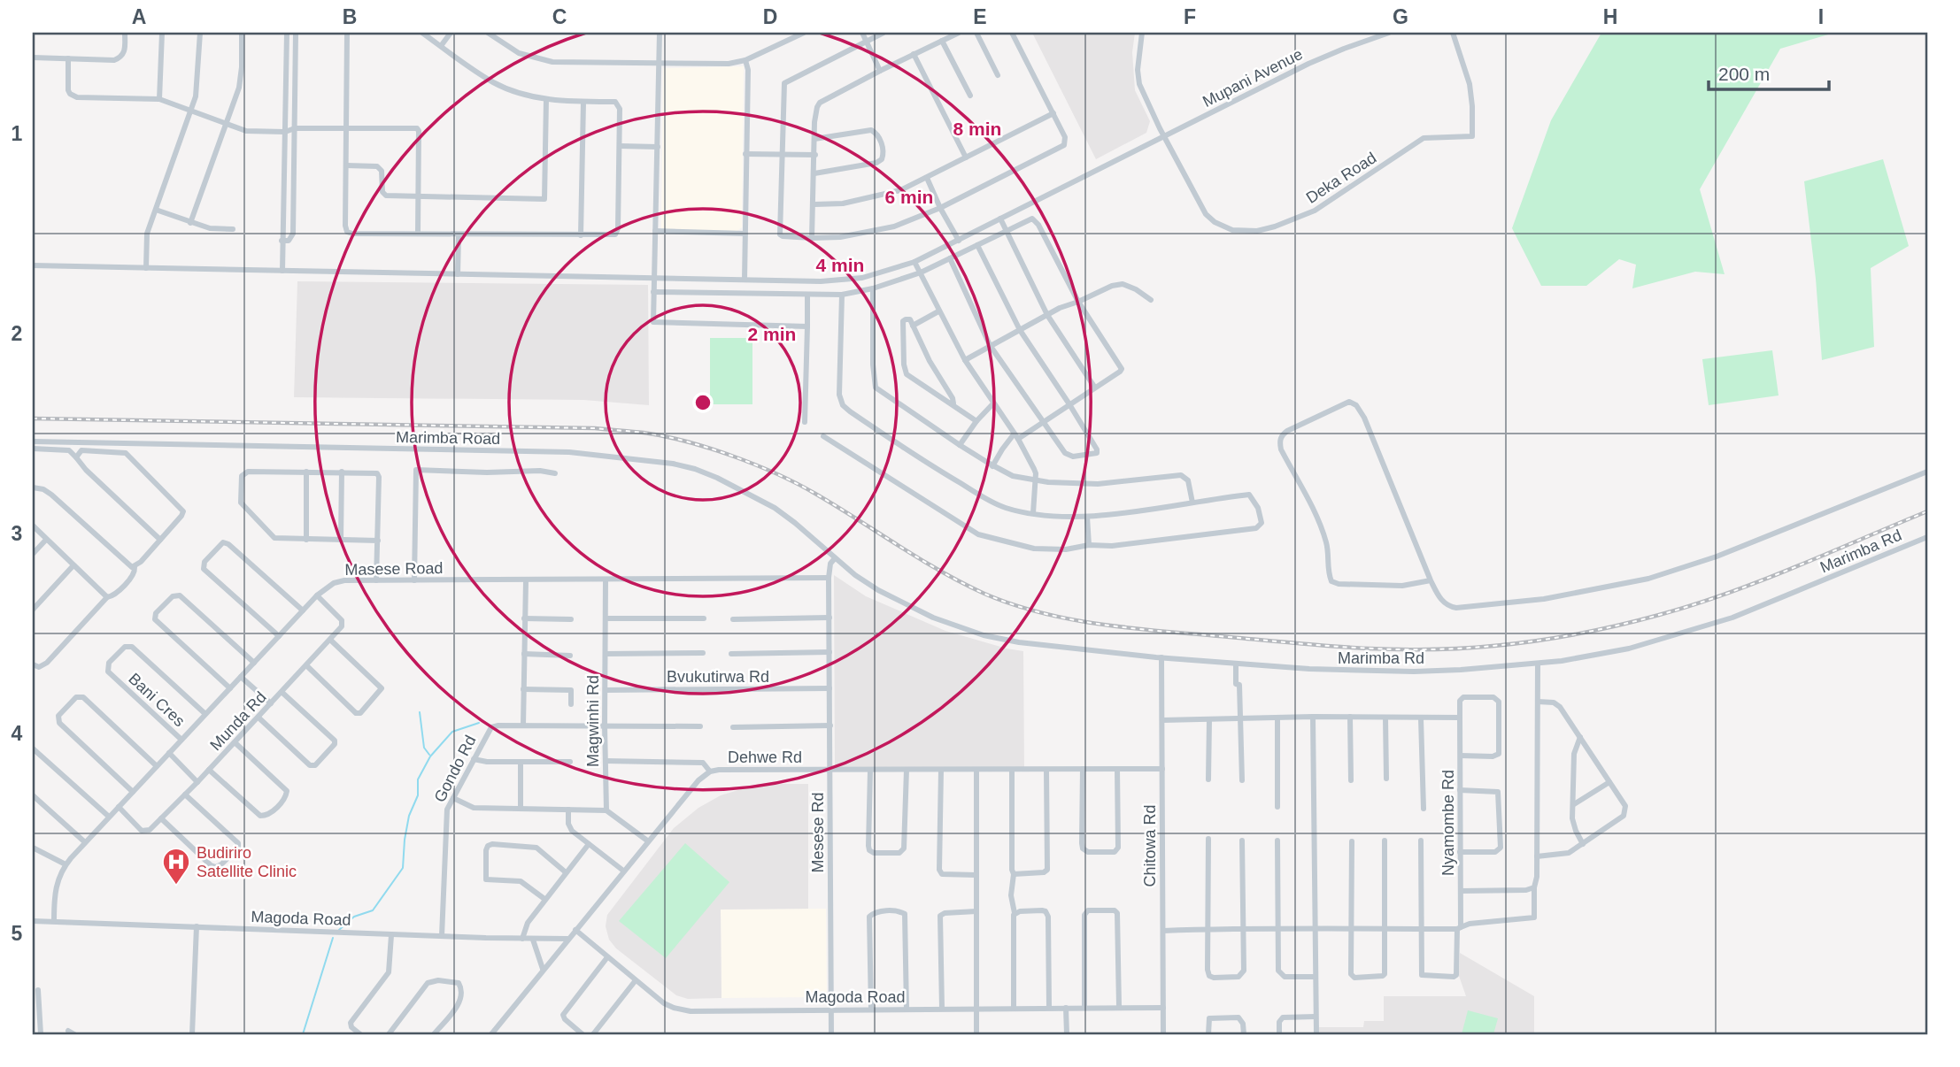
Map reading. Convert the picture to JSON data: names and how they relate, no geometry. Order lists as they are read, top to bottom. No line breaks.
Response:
{"streets":{"street":["Mupani Avenue","Deka Road","Marimba Road","Marimba Rd","Masese Road","Bvukutirwa Rd","Bani Cres","Munda Rd","Magwinhi Rd","Dehwe Rd","Gondo Rd","Nyamombe Rd","Mesese Rd","Chitowa Rd","Magoda Road"]},"crossings":[["Mupani Avenue","Deka Road"],["Marimba Road","Marimba Rd"],["Marimba Road","Mesese Rd"],["Marimba Rd","Mesese Rd"],["Marimba Rd","Chitowa Rd"],["Masese Road","Bani Cres"],["Masese Road","Munda Rd"],["Masese Road","Magwinhi Rd"],["Masese Road","Mesese Rd"],["Masese Road","Magoda Road"],["Bvukutirwa Rd","Magwinhi Rd"],["Bvukutirwa Rd","Mesese Rd"],["Magwinhi Rd","Gondo Rd"],["Dehwe Rd","Mesese Rd"],["Dehwe Rd","Chitowa Rd"],["Dehwe Rd","Magoda Road"],["Gondo Rd","Magoda Road"],["Mesese Rd","Magoda Road"],["Chitowa Rd","Magoda Road"]],"places":{"hospital":["Budiriro Satellite Clinic"]},"scale_bar":"200 m","grid":{"columns":["A","B","C","D","E","F","G","H","I"],"rows":["1","2","3","4","5"]},"rings":["8 min","6 min","4 min","2 min"]}
